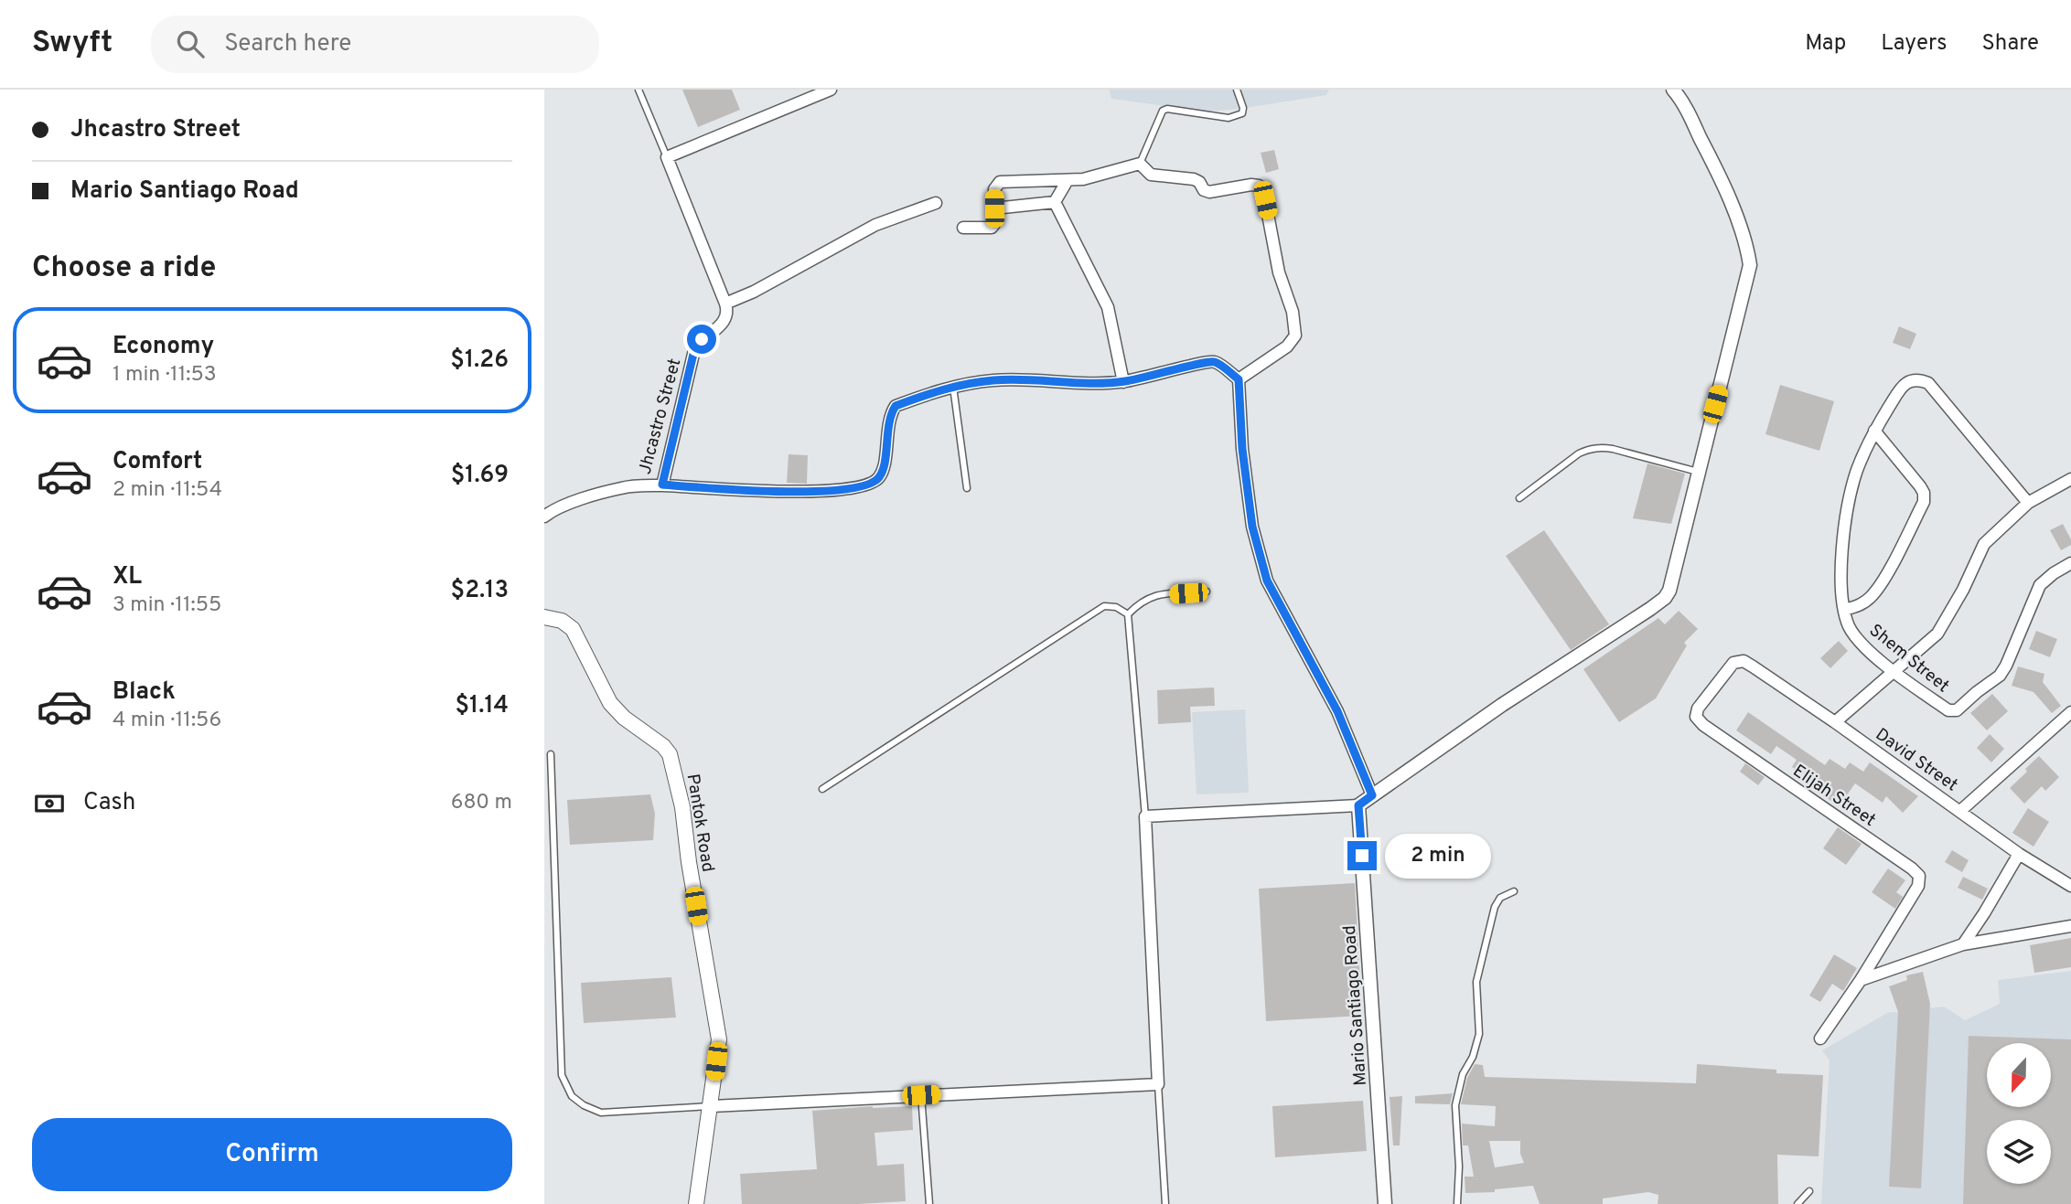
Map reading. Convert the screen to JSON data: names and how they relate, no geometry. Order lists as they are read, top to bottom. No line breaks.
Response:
{"streets":{"main road":["Pantok Road"],"street":["Jhcastro Street","Shem Street","David Street","Elijah Street","Mario Santiago Road"]},"crossings":[["David Street","Elijah Street"]],"north":"bottom","page":{"header":"Swyft","search":"Search here","nav":["Map","Layers","Share"],"banner":["Jhcastro Street","Mario Santiago Road"],"heading":"Choose a ride","list":[{"name":"Economy","note":"1 min · 11:53","value":"$1.26"},{"name":"Comfort","note":"2 min · 11:54","value":"$1.69"},{"name":"XL","note":"3 min · 11:55","value":"$2.13"},{"name":"Black","note":"4 min · 11:56","value":"$1.14"}],"pay":["Cash","680 m"],"bubble":"2 min","buttons":"Confirm"}}
